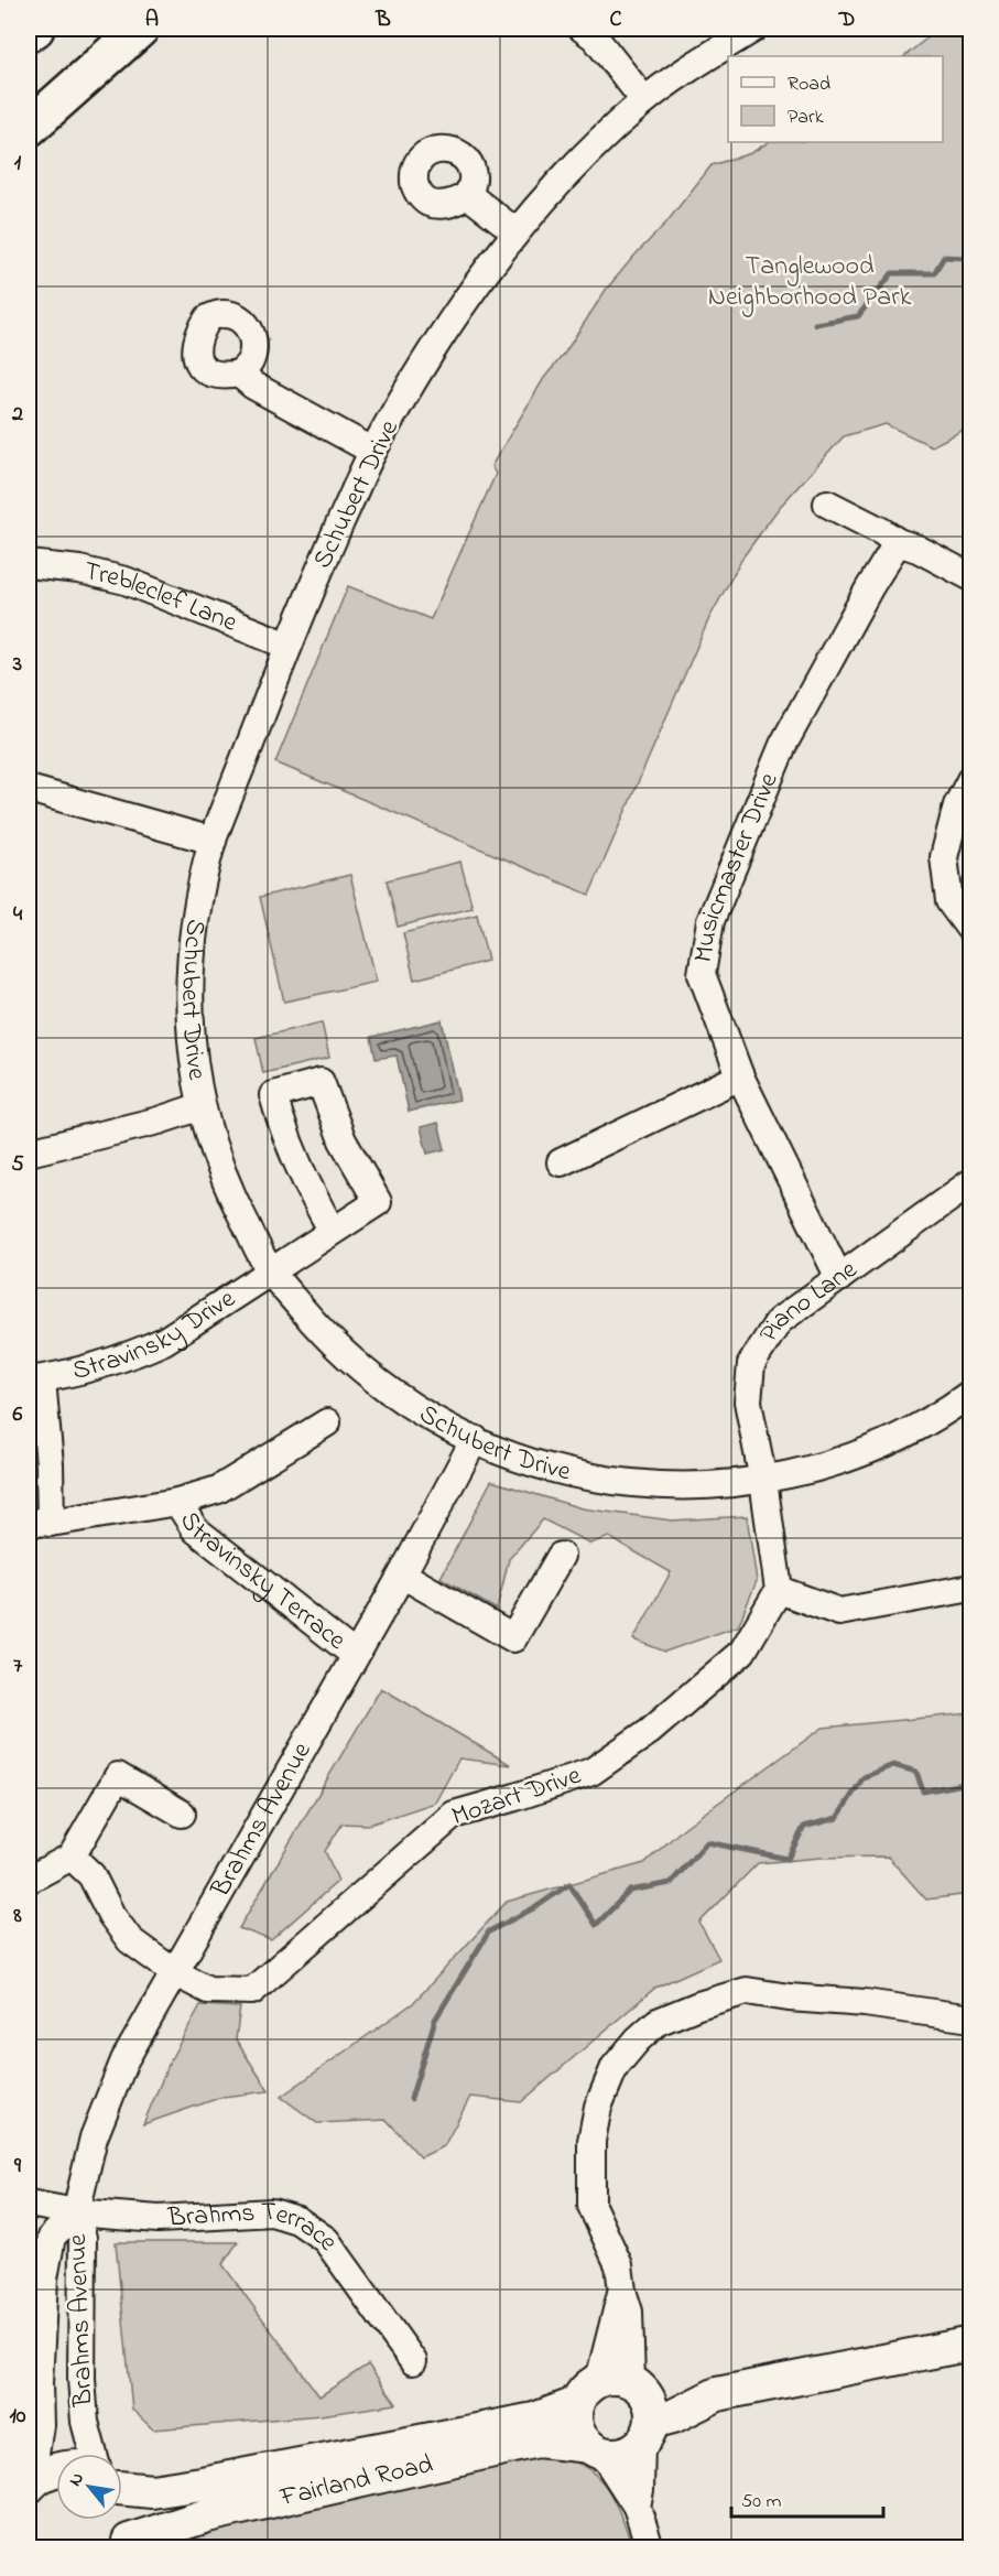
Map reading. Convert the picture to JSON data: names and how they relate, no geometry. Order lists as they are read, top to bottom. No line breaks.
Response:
{"streets":{"main road":["Fairland Road"],"street":["Schubert Drive","Trebleclef Lane","Musicmaster Drive","Piano Lane","Stravinsky Drive","Stravinsky Terrace","Mozart Drive","Brahms Avenue","Brahms Terrace"]},"crossings":[["Schubert Drive","Trebleclef Lane"],["Schubert Drive","Piano Lane"],["Schubert Drive","Stravinsky Drive"],["Schubert Drive","Brahms Avenue"],["Musicmaster Drive","Piano Lane"],["Stravinsky Terrace","Brahms Avenue"],["Mozart Drive","Brahms Avenue"],["Brahms Avenue","Brahms Terrace"]],"parks":["Tanglewood Neighborhood Park"],"legend":["Road","Park"],"scale_bar":"50 m","north":"top left","grid":{"columns":["A","B","C","D"],"rows":["1","2","3","4","5","6","7","8","9","10"]}}
